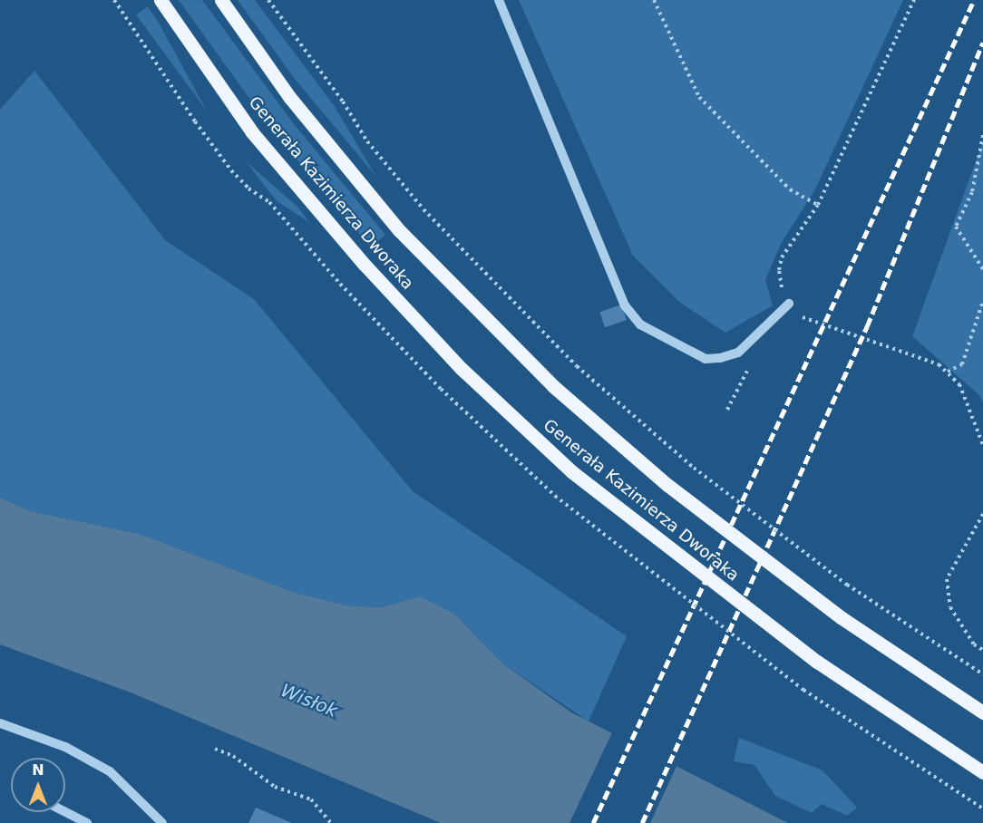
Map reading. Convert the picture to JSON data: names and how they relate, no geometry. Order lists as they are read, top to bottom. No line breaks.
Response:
{"streets":{"main road":["Generała Kazimierza Dworaka"]},"water":["Wisłok"],"north":"top"}
